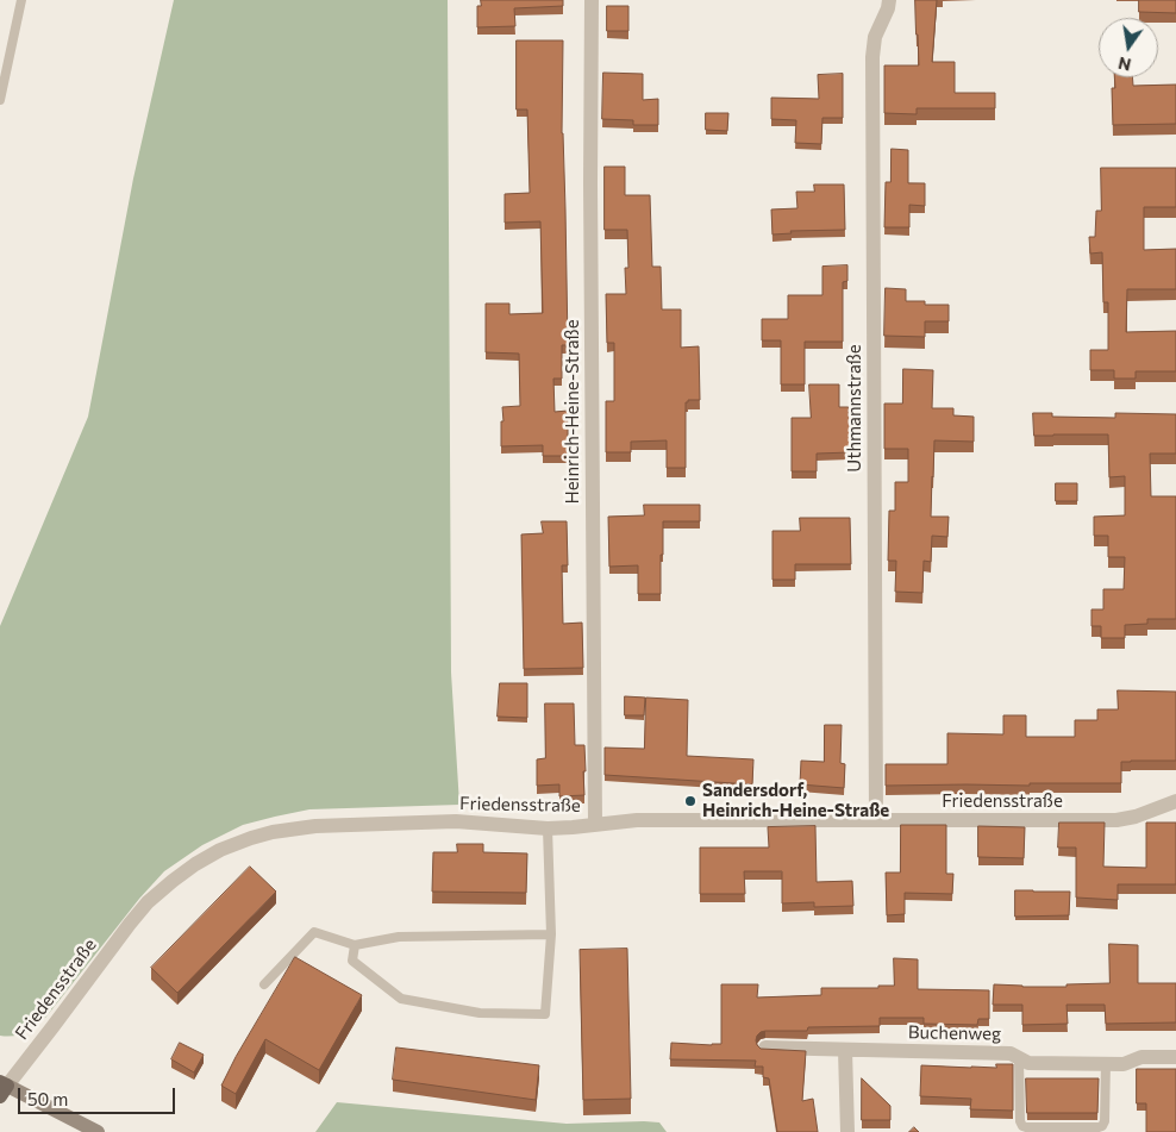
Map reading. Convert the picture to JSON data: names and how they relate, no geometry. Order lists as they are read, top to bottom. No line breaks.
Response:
{"streets":{"street":["Uthmannstraße","Heinrich-Heine-Straße","Friedensstraße","Buchenweg"]},"crossings":[["Uthmannstraße","Friedensstraße"],["Heinrich-Heine-Straße","Friedensstraße"]],"places":["Sandersdorf, Heinrich-Heine-Straße"],"scale_bar":"50 m","north":"bottom"}
